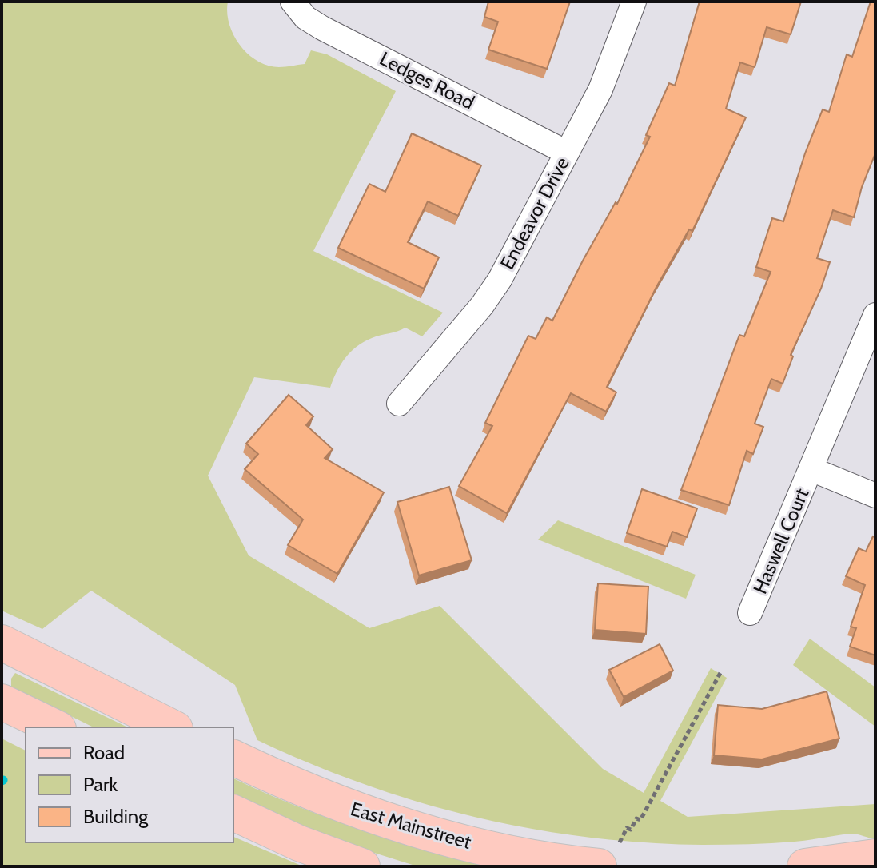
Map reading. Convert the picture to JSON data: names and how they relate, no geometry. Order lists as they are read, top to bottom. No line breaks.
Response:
{"streets":{"main road":["East Mainstreet"],"street":["Ledges Road","Endeavor Drive","Haswell Court"]},"crossings":[["Ledges Road","Endeavor Drive"]],"legend":["Road","Park","Building"]}
